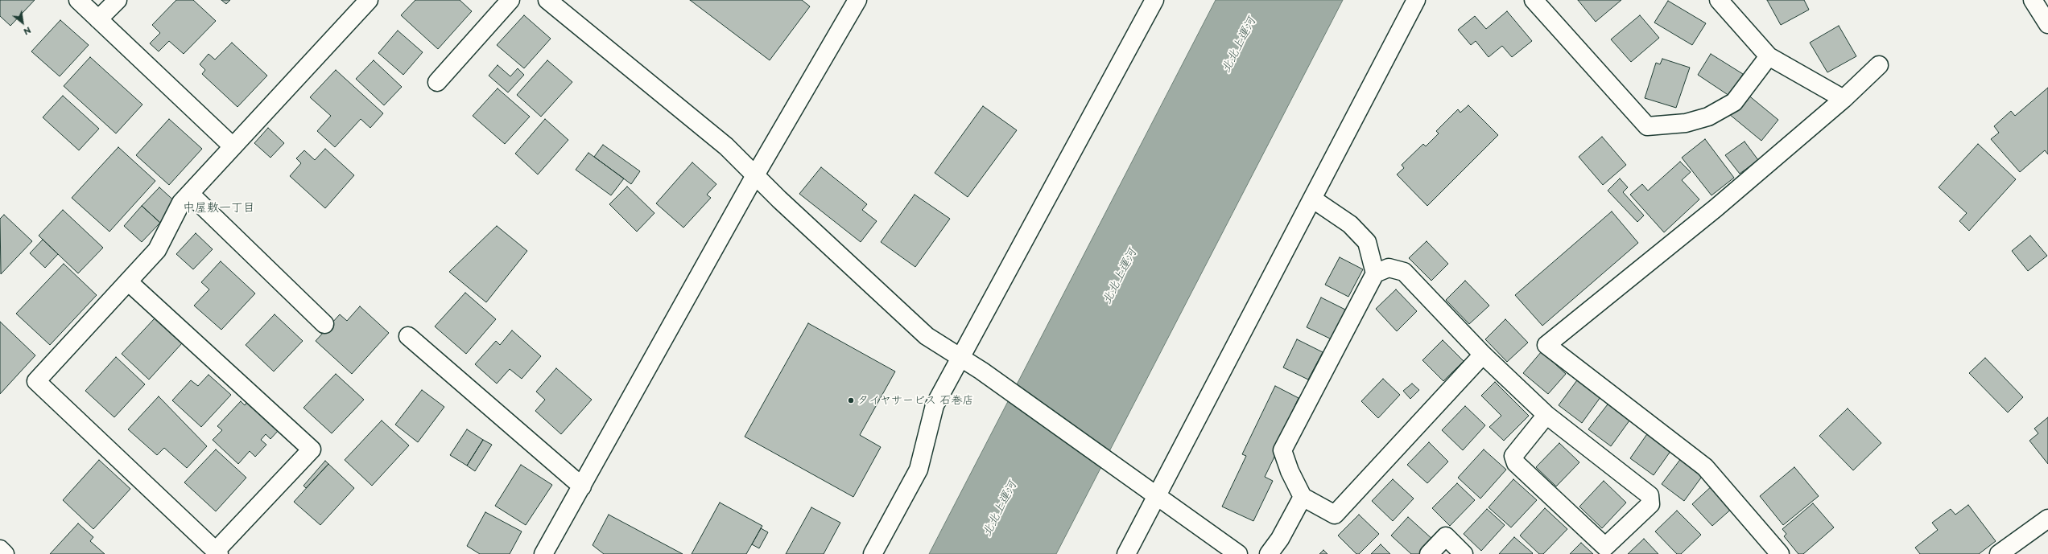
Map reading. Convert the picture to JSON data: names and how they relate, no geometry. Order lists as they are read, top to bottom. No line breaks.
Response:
{"districts":["中屋敷一丁目"],"water":["北北上運河"],"places":["タイヤサービス 石巻店"],"north":"bottom right"}
